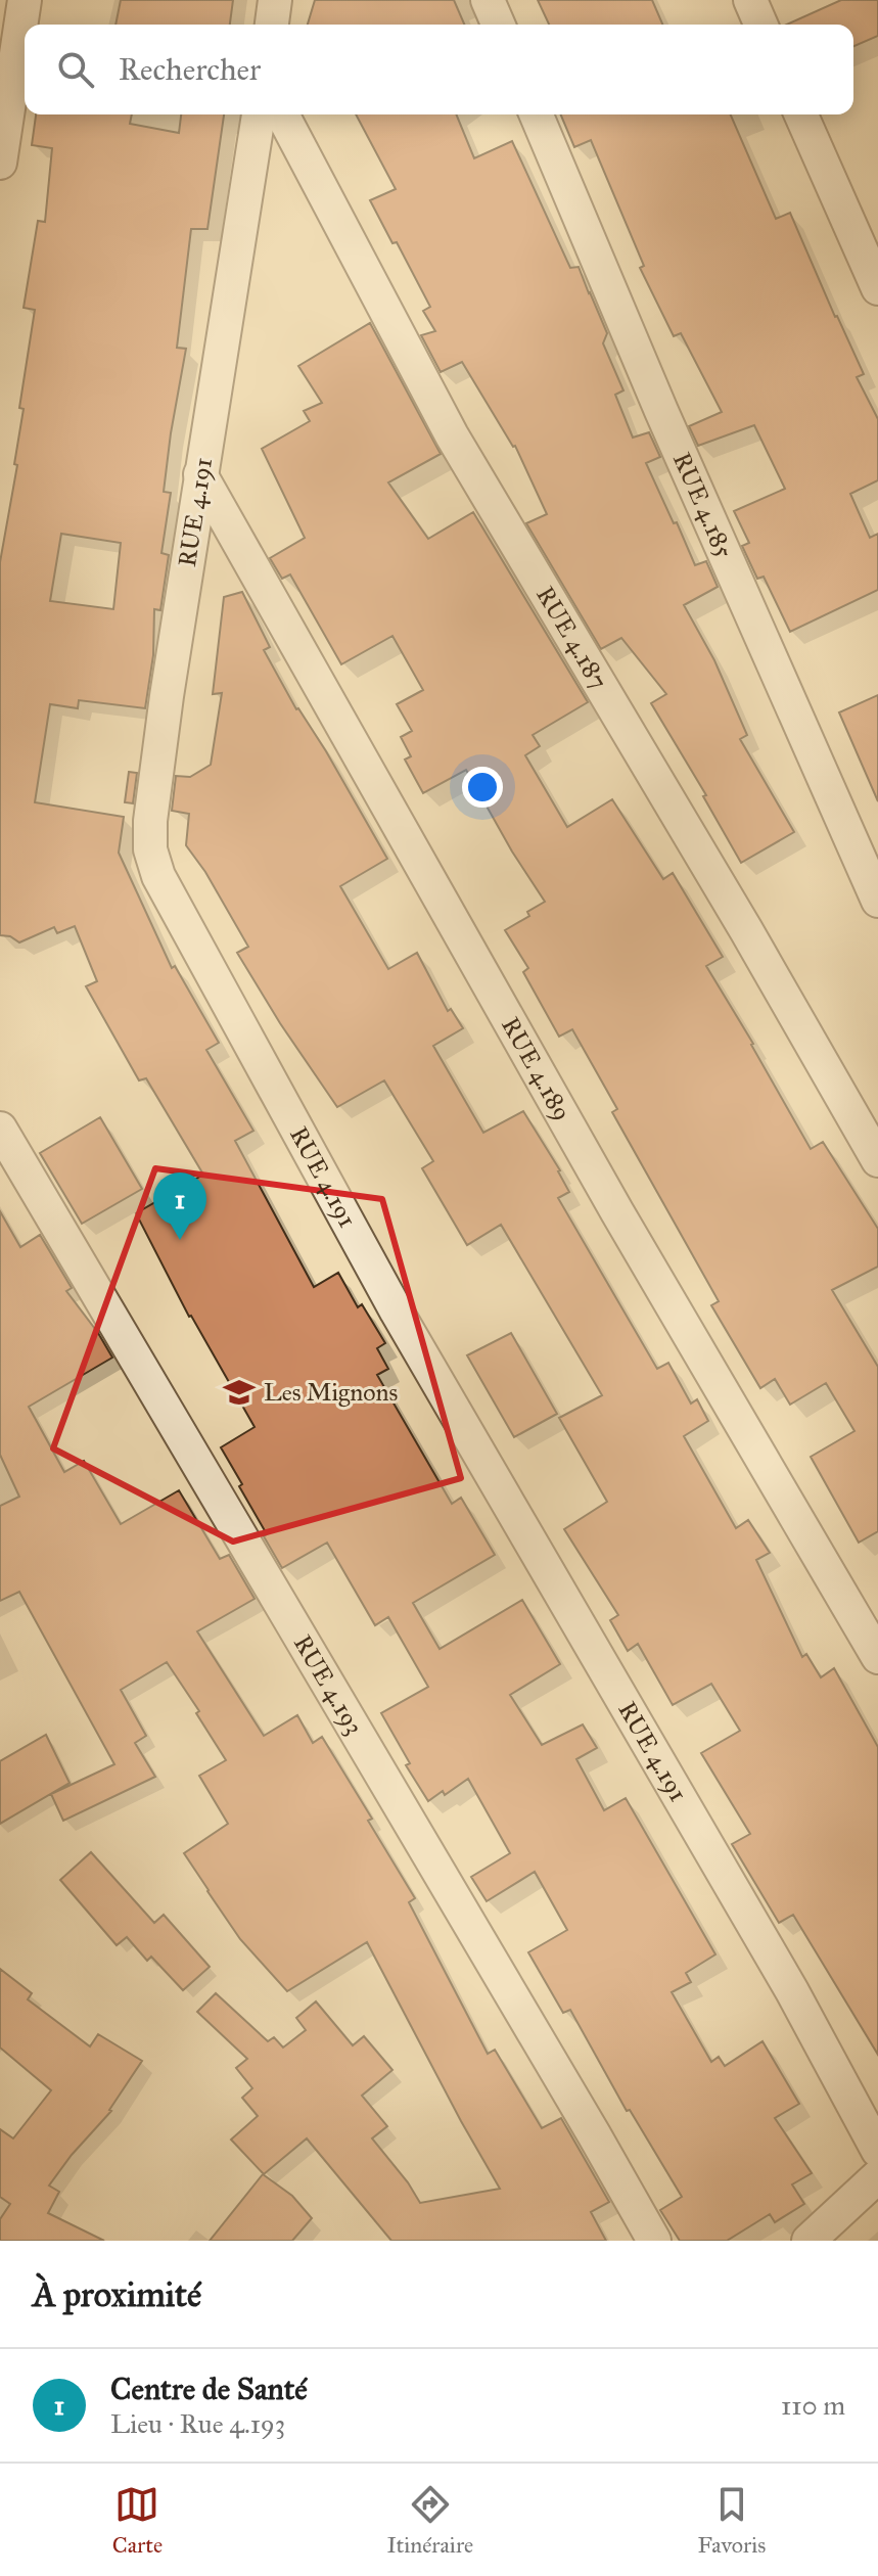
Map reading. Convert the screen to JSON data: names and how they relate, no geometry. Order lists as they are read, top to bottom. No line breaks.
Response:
{"streets":{"street":["RUE 4.185","RUE 4.191","RUE 4.187","RUE 4.189","RUE 4.193"]},"crossings":[["RUE 4.191","RUE 4.189"]],"places":{"school or university":["Les Mignons"]},"page":{"search":"Rechercher","pins":"1","heading":"À proximité","list":[{"mark":"1","name":"Centre de Santé","note":"Lieu · Rue 4.193","value":"110 m"}],"nav":["Carte","Itinéraire","Favoris"]}}
